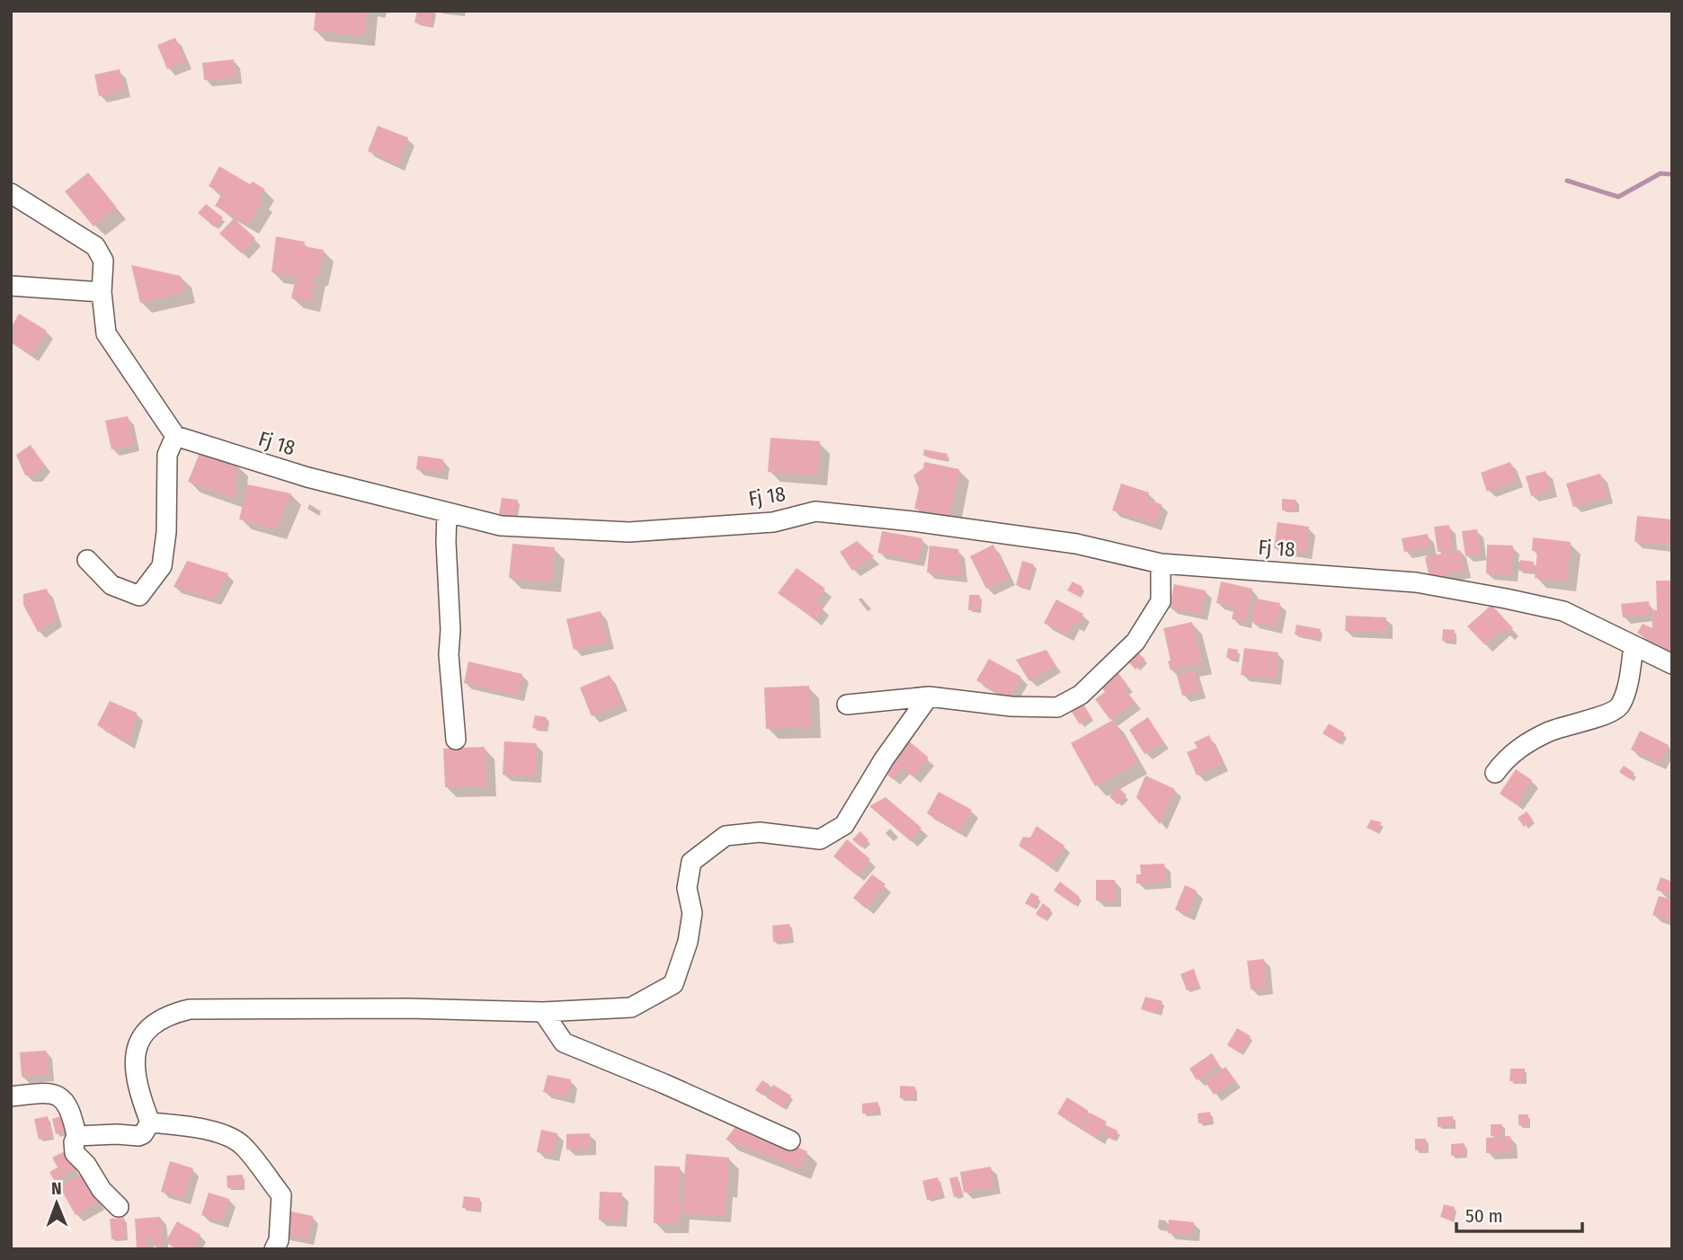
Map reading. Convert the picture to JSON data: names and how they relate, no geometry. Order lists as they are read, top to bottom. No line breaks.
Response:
{"streets":{"street":["Fj 18"]},"scale_bar":"50 m","north":"top"}
